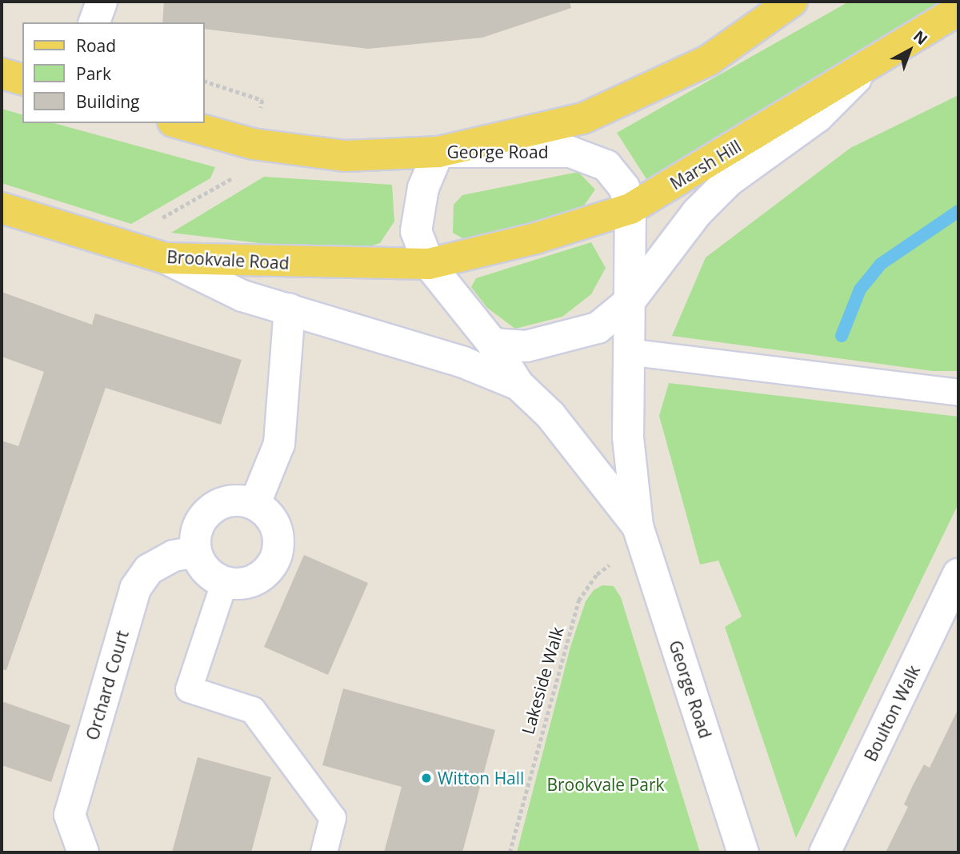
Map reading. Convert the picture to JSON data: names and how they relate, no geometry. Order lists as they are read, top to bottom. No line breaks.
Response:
{"streets":{"main road":["Marsh Hill","Brookvale Road"],"street":["George Road","Orchard Court","Boulton Walk"],"path":["Lakeside Walk"]},"crossings":[["George Road","Marsh Hill"],["George Road","Brookvale Road"],["George Road","Lakeside Walk"],["Marsh Hill","Brookvale Road"]],"parks":["Brookvale Park"],"places":["Witton Hall"],"legend":["Road","Park","Building"],"north":"top right"}
